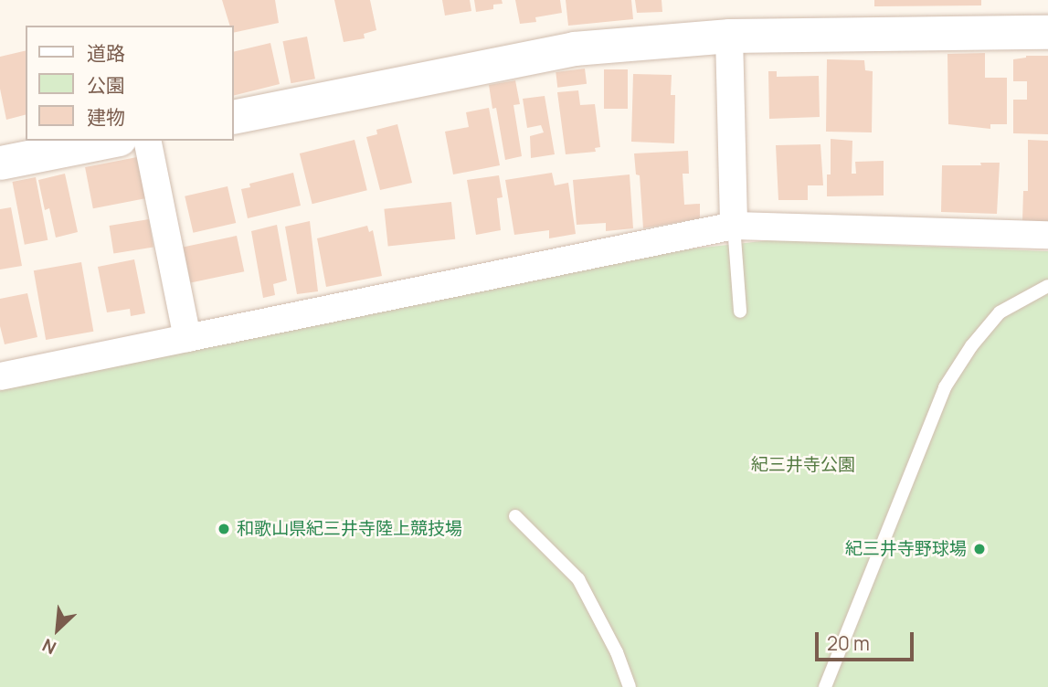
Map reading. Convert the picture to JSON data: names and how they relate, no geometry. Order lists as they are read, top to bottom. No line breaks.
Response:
{"parks":["紀三井寺公園"],"places":["和歌山県紀三井寺陸上競技場","紀三井寺野球場"],"legend":["道路","公園","建物"],"scale_bar":"20 m","north":"bottom left"}
